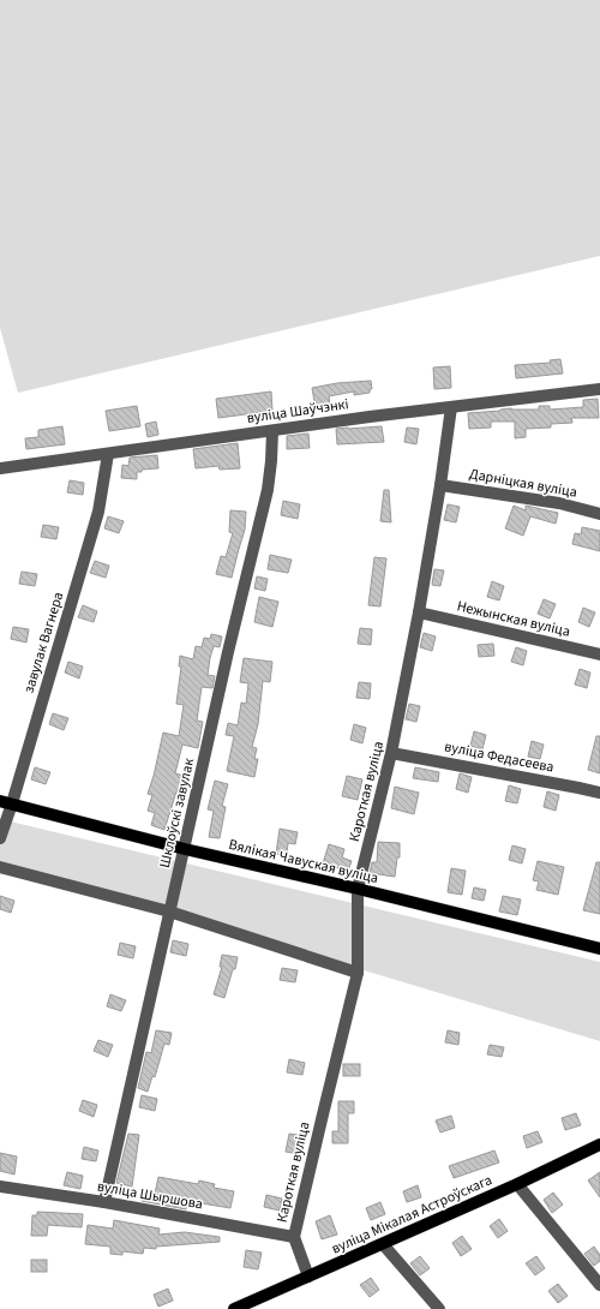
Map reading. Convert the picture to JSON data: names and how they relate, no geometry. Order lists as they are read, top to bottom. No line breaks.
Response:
{"streets":{"main road":["Вялікая Чавуская вуліца","вуліца Мікалая Астроўскага"],"street":["вуліца Шаўчэнкі","Дарніцкая вуліца","Нежынская вуліца","завулак Вагнера","вуліца Федасеева","Кароткая вуліца","Шклоўскі завулак","вуліца Шыршова"]},"crossings":[["вуліца Шаўчэнкі","завулак Вагнера"],["вуліца Шаўчэнкі","Кароткая вуліца"],["вуліца Шаўчэнкі","Шклоўскі завулак"],["Дарніцкая вуліца","Кароткая вуліца"],["Нежынская вуліца","Кароткая вуліца"],["завулак Вагнера","Вялікая Чавуская вуліца"],["вуліца Федасеева","Кароткая вуліца"],["Кароткая вуліца","Вялікая Чавуская вуліца"],["Кароткая вуліца","вуліца Шыршова"],["Шклоўскі завулак","Вялікая Чавуская вуліца"],["Шклоўскі завулак","вуліца Шыршова"]]}
